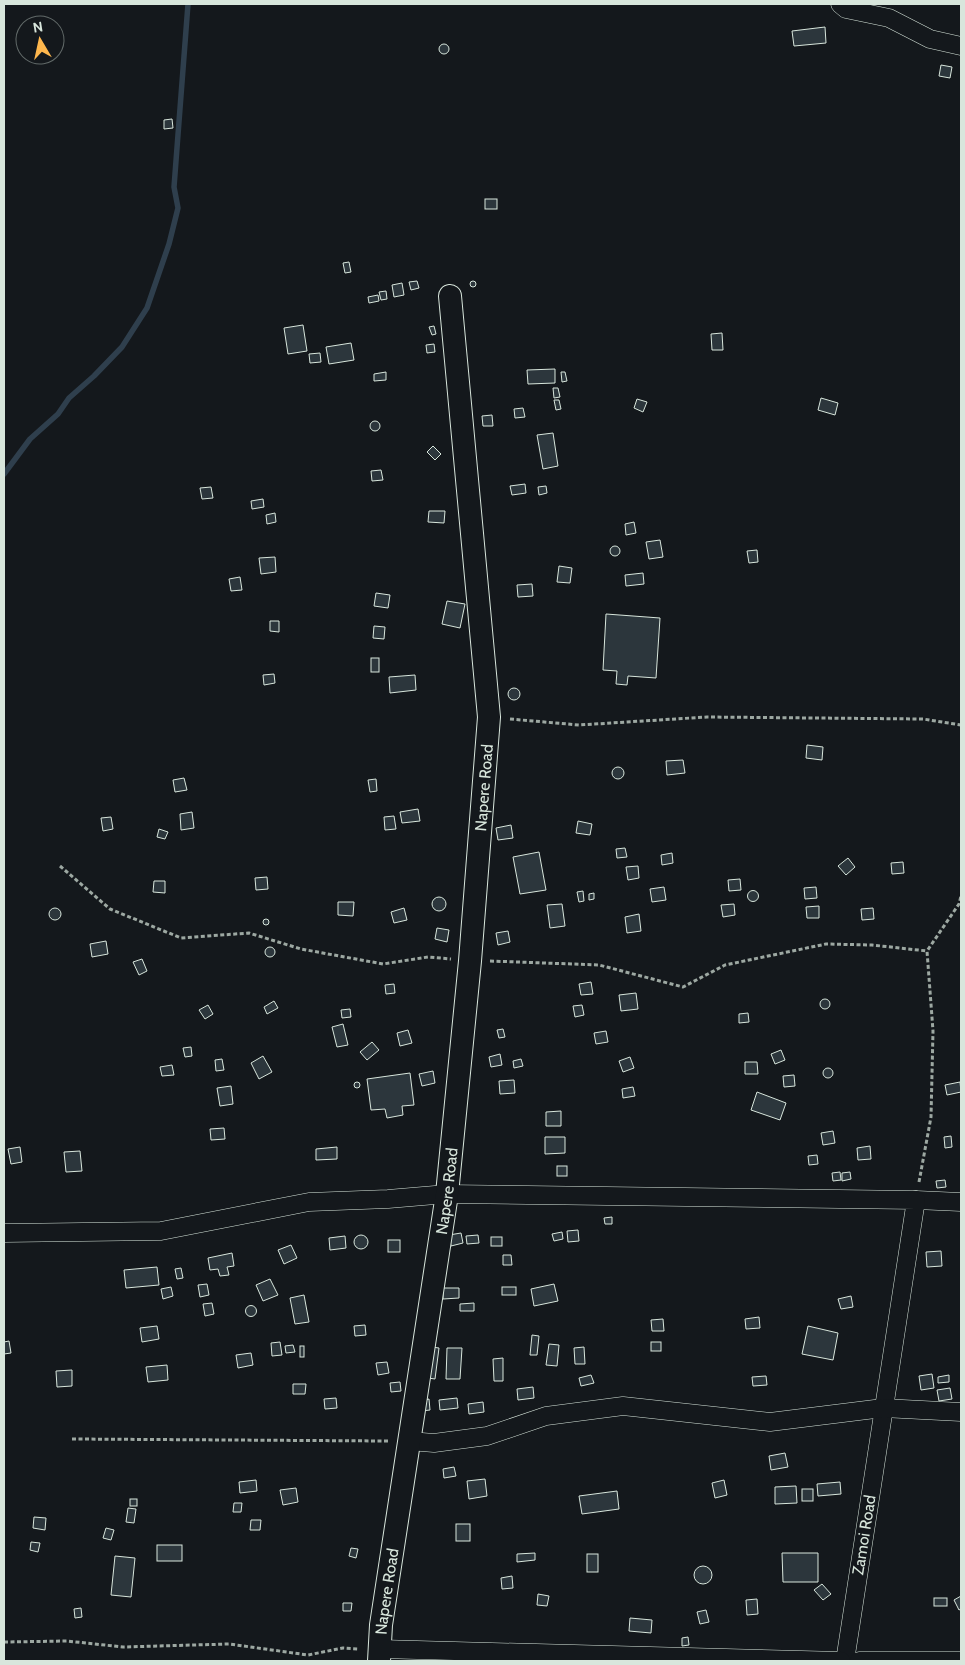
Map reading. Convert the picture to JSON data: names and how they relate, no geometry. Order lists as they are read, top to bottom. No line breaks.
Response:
{"streets":{"street":["Napere Road","Zamoi Road"]},"north":"top"}
